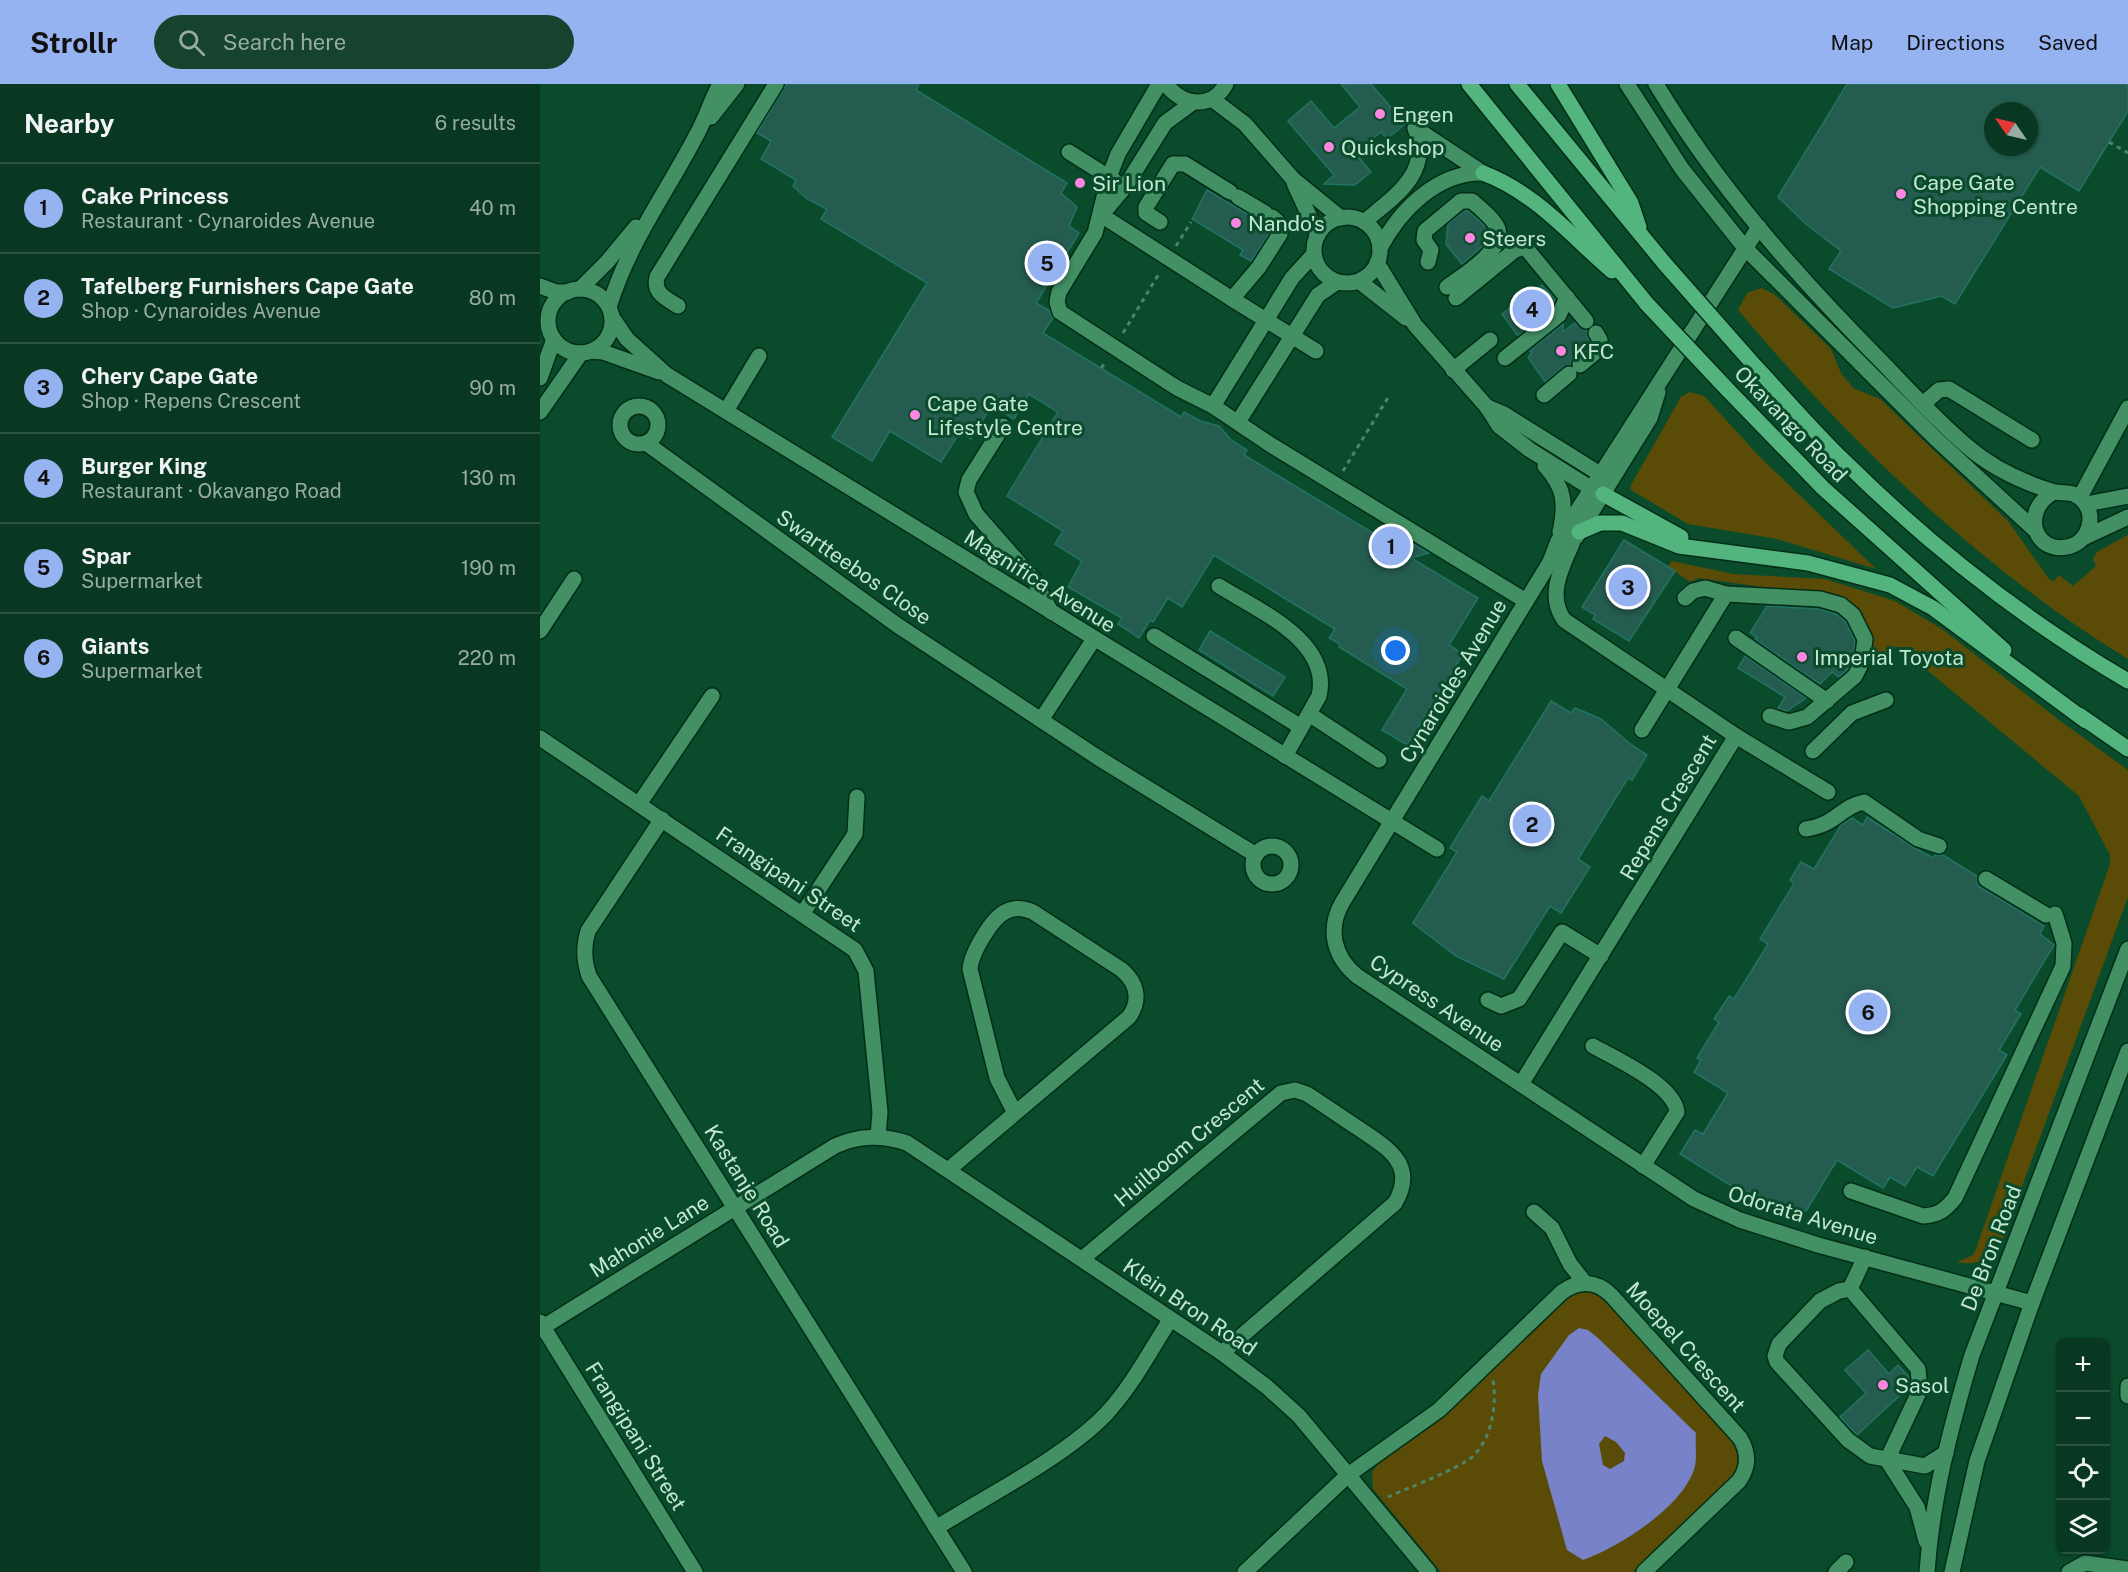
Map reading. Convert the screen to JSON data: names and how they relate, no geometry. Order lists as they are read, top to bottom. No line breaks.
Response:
{"streets":{"main road":["Okavango Road"],"street":["Swartteebos Close","Magnifica Avenue","Cynaroides Avenue","Repens Crescent","Frangipani Street","Cypress Avenue","Huilboom Crescent","Kastanje Road","Odorata Avenue","Mahonie Lane","De Bron Road","Klein Bron Road","Moepel Crescent"]},"crossings":[["Magnifica Avenue","Cynaroides Avenue"],["Magnifica Avenue","Cypress Avenue"],["Cynaroides Avenue","Repens Crescent"],["Cynaroides Avenue","Cypress Avenue"],["Repens Crescent","Cypress Avenue"],["Repens Crescent","Odorata Avenue"],["Frangipani Street","Kastanje Road"],["Frangipani Street","Mahonie Lane"],["Frangipani Street","Klein Bron Road"],["Cypress Avenue","Odorata Avenue"],["Huilboom Crescent","Klein Bron Road"],["Kastanje Road","Mahonie Lane"],["Odorata Avenue","De Bron Road"],["Mahonie Lane","Klein Bron Road"]],"places":["Engen","Quickshop","Sir Lion","Cape Gate Shopping Centre","Nando's","Steers","KFC","Cape Gate Lifestyle Centre","Imperial Toyota","Sasol"],"north":"top left","page":{"header":"Strollr","search":"Search here","nav":["Map","Directions","Saved"],"heading":["Nearby","6 results"],"list":[{"mark":"1","name":"Cake Princess","note":"Restaurant · Cynaroides Avenue","value":"40 m"},{"mark":"2","name":"Tafelberg Furnishers Cape Gate","note":"Shop · Cynaroides Avenue","value":"80 m"},{"mark":"3","name":"Chery Cape Gate","note":"Shop · Repens Crescent","value":"90 m"},{"mark":"4","name":"Burger King","note":"Restaurant · Okavango Road","value":"130 m"},{"mark":"5","name":"Spar","note":"Supermarket","value":"190 m"},{"mark":"6","name":"Giants","note":"Supermarket","value":"220 m"}],"pins":["5","4","1","3","2","6"],"map_buttons":["+","−"]}}
